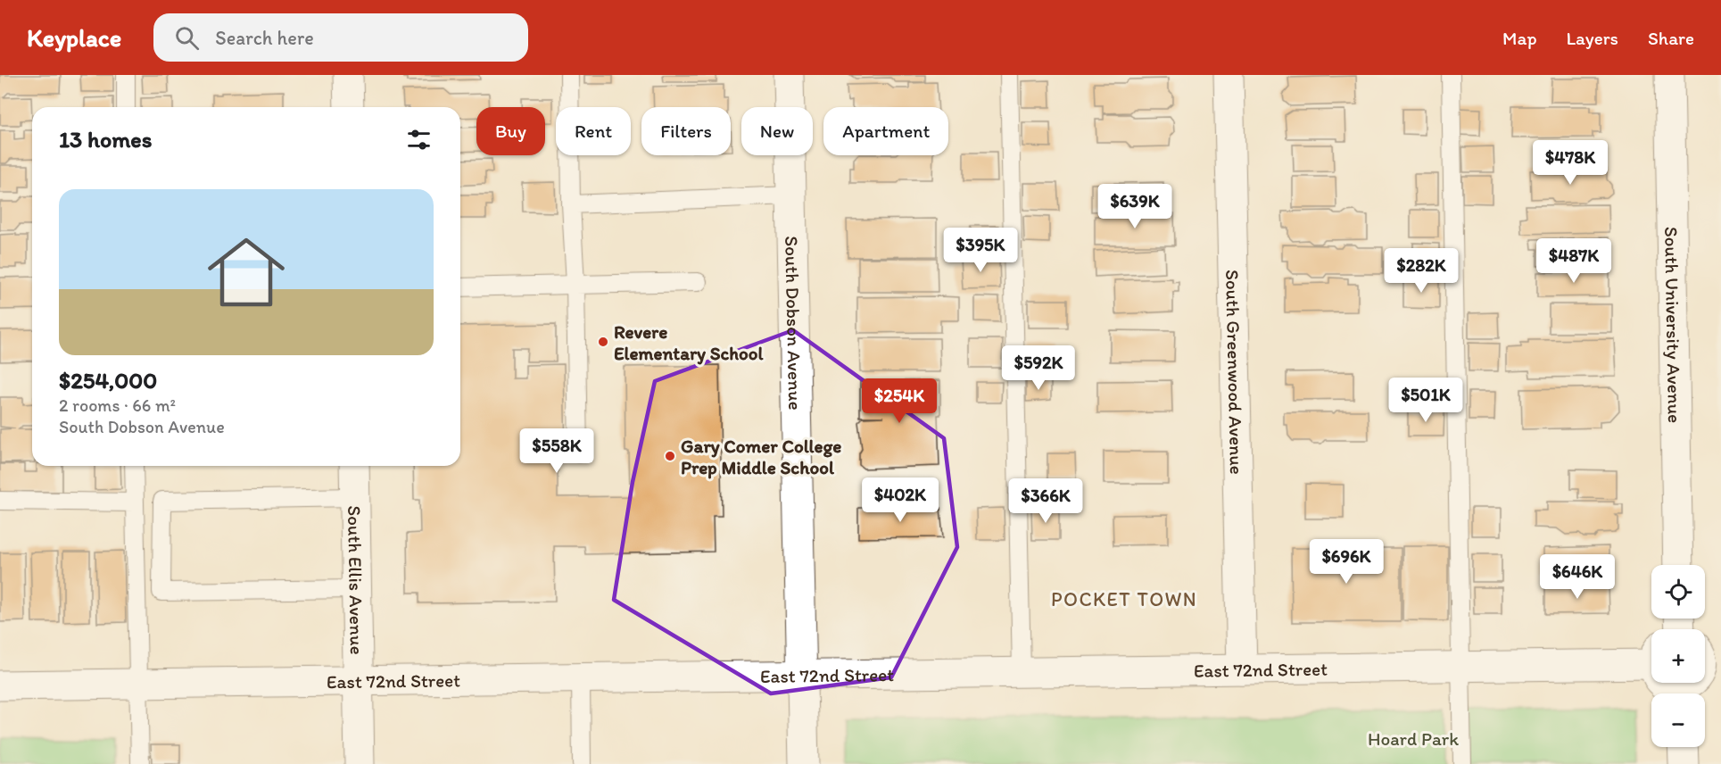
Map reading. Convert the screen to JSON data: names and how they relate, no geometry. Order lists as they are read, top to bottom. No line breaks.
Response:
{"streets":{"street":["South Dobson Avenue","South University Avenue","South Greenwood Avenue","South Ellis Avenue","East 72nd Street"]},"crossings":[["South Dobson Avenue","East 72nd Street"],["South Greenwood Avenue","East 72nd Street"],["South Ellis Avenue","East 72nd Street"]],"districts":["POCKET TOWN"],"parks":["Hoard Park"],"places":["Revere Elementary School","Gary Comer College Prep Middle School"],"page":{"header":"Keyplace","search":"Search here","nav":["Map","Layers","Share"],"chip":["Buy","Rent","Filters","New","Apartment"],"heading":"13 homes","price":["$478K","$639K","$395K","$487K","$282K","$592K","$501K","$254K","$558K","$402K","$366K","$696K","$646K"],"list":[{"name":"$254,000","note":"2 rooms · 66 m² · South Dobson Avenue"}],"map_buttons":["+","−"]}}
